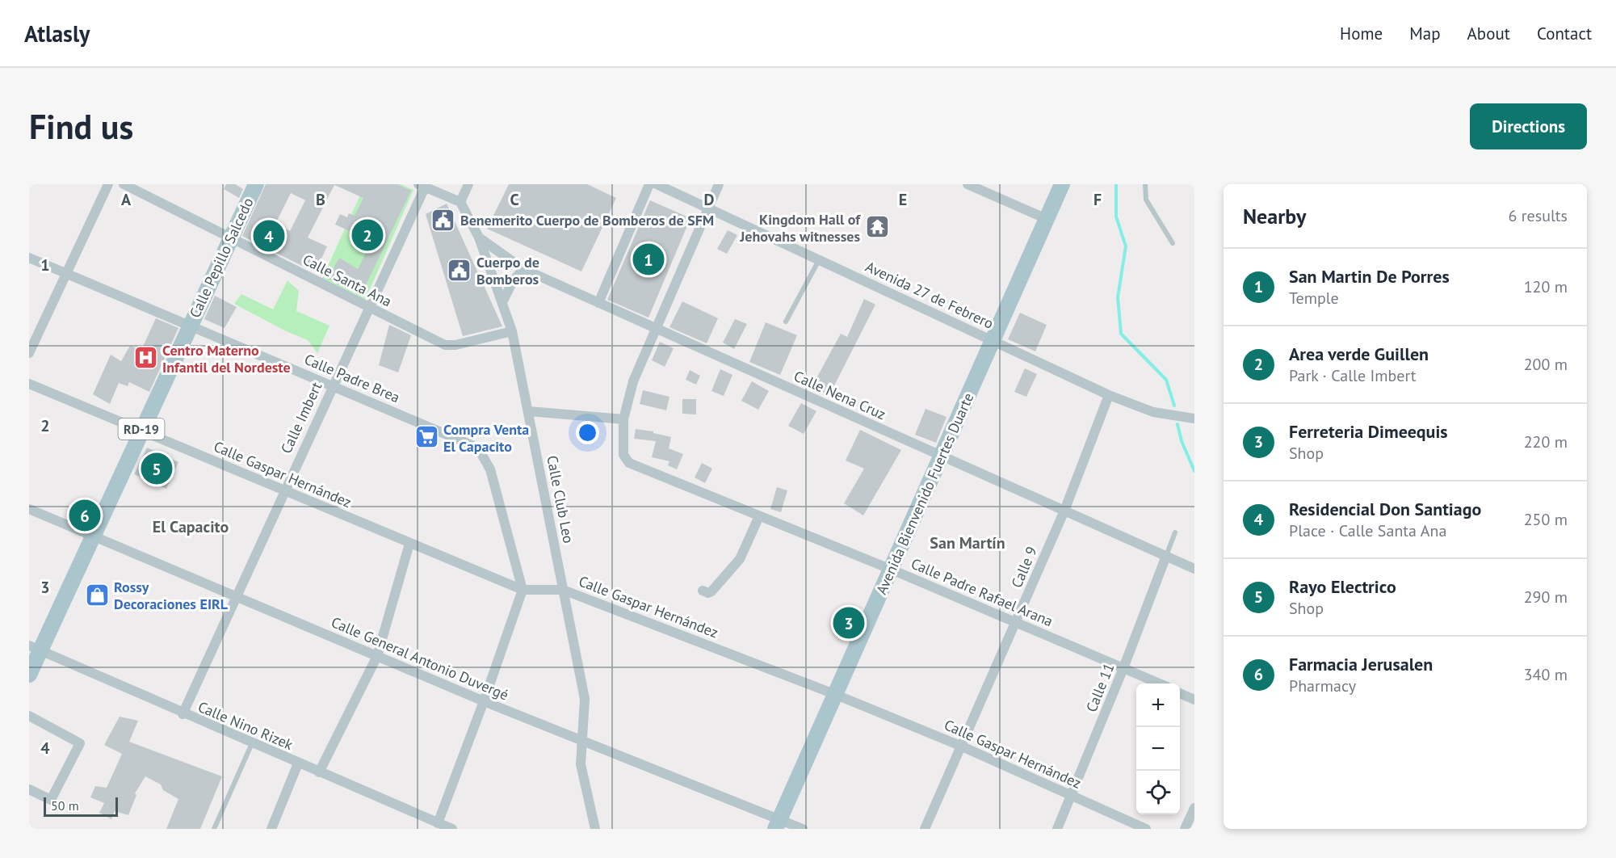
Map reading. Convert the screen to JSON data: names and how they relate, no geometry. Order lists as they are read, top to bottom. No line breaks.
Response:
{"streets":{"main road":["Calle Pepillo Salcedo","RD-19","Avenida Bienvenido Fuertes Duarte"],"street":["Calle Santa Ana","Avenida 27 de Febrero","Calle Padre Brea","Calle Nena Cruz","Calle Imbert","Calle Gaspar Hernández","Calle Club Leo","Calle 9","Calle Padre Rafael Arana","Calle General Antonio Duvergé","Calle 11","Calle Nino Rizek"]},"crossings":[["Calle Pepillo Salcedo","Calle Santa Ana"],["Calle Pepillo Salcedo","Calle Padre Brea"],["Calle Pepillo Salcedo","Calle Gaspar Hernández"],["Calle Pepillo Salcedo","Calle General Antonio Duvergé"],["Calle Pepillo Salcedo","Calle Nino Rizek"],["Calle Santa Ana","Calle Imbert"],["Calle Santa Ana","Calle Club Leo"],["Avenida 27 de Febrero","Avenida Bienvenido Fuertes Duarte"],["Avenida 27 de Febrero","Calle 9"],["Calle Padre Brea","Calle Imbert"],["Calle Padre Brea","Calle Gaspar Hernández"],["Calle Nena Cruz","Avenida Bienvenido Fuertes Duarte"],["Calle Nena Cruz","Calle Club Leo"],["Calle Nena Cruz","Calle 9"],["Calle Nena Cruz","Calle 11"],["Calle Imbert","Calle Gaspar Hernández"],["Calle Imbert","Calle General Antonio Duvergé"],["Calle Imbert","Calle Nino Rizek"],["Calle Gaspar Hernández","Avenida Bienvenido Fuertes Duarte"],["Calle Gaspar Hernández","Calle Club Leo"],["Calle Gaspar Hernández","Calle 9"],["Calle Gaspar Hernández","Calle 11"],["Avenida Bienvenido Fuertes Duarte","Calle Padre Rafael Arana"],["Avenida Bienvenido Fuertes Duarte","Calle General Antonio Duvergé"],["Calle Club Leo","Calle General Antonio Duvergé"],["Calle 9","Calle Padre Rafael Arana"],["Calle Padre Rafael Arana","Calle 11"]],"districts":["El Capacito","San Martín"],"places":{"public building":["Benemerito Cuerpo de Bomberos de SFM","Cuerpo de Bomberos"],"temple":["Kingdom Hall of Jehovahs witnesses"],"hospital":["Centro Materno Infantil del Nordeste"],"supermarket":["Compra Venta El Capacito"],"shop":["Rossy Decoraciones EIRL"]},"scale_bar":"50 m","page":{"header":"Atlasly","nav":["Home","Map","About","Contact"],"buttons":"Directions","title":"Find us","heading":["Nearby","6 results"],"pins":["2","4","1","5","6","3"],"list":[{"mark":"1","name":"San Martin De Porres","note":"Temple","value":"120 m"},{"mark":"2","name":"Area verde Guillen","note":"Park · Calle Imbert","value":"200 m"},{"mark":"3","name":"Ferreteria Dimeequis","note":"Shop","value":"220 m"},{"mark":"4","name":"Residencial Don Santiago","note":"Place · Calle Santa Ana","value":"250 m"},{"mark":"5","name":"Rayo Electrico","note":"Shop","value":"290 m"},{"mark":"6","name":"Farmacia Jerusalen","note":"Pharmacy","value":"340 m"}],"map_buttons":["+","−"],"scale":"50 m"},"grid":{"columns":["A","B","C","D","E","F"],"rows":["1","2","3","4"]}}
